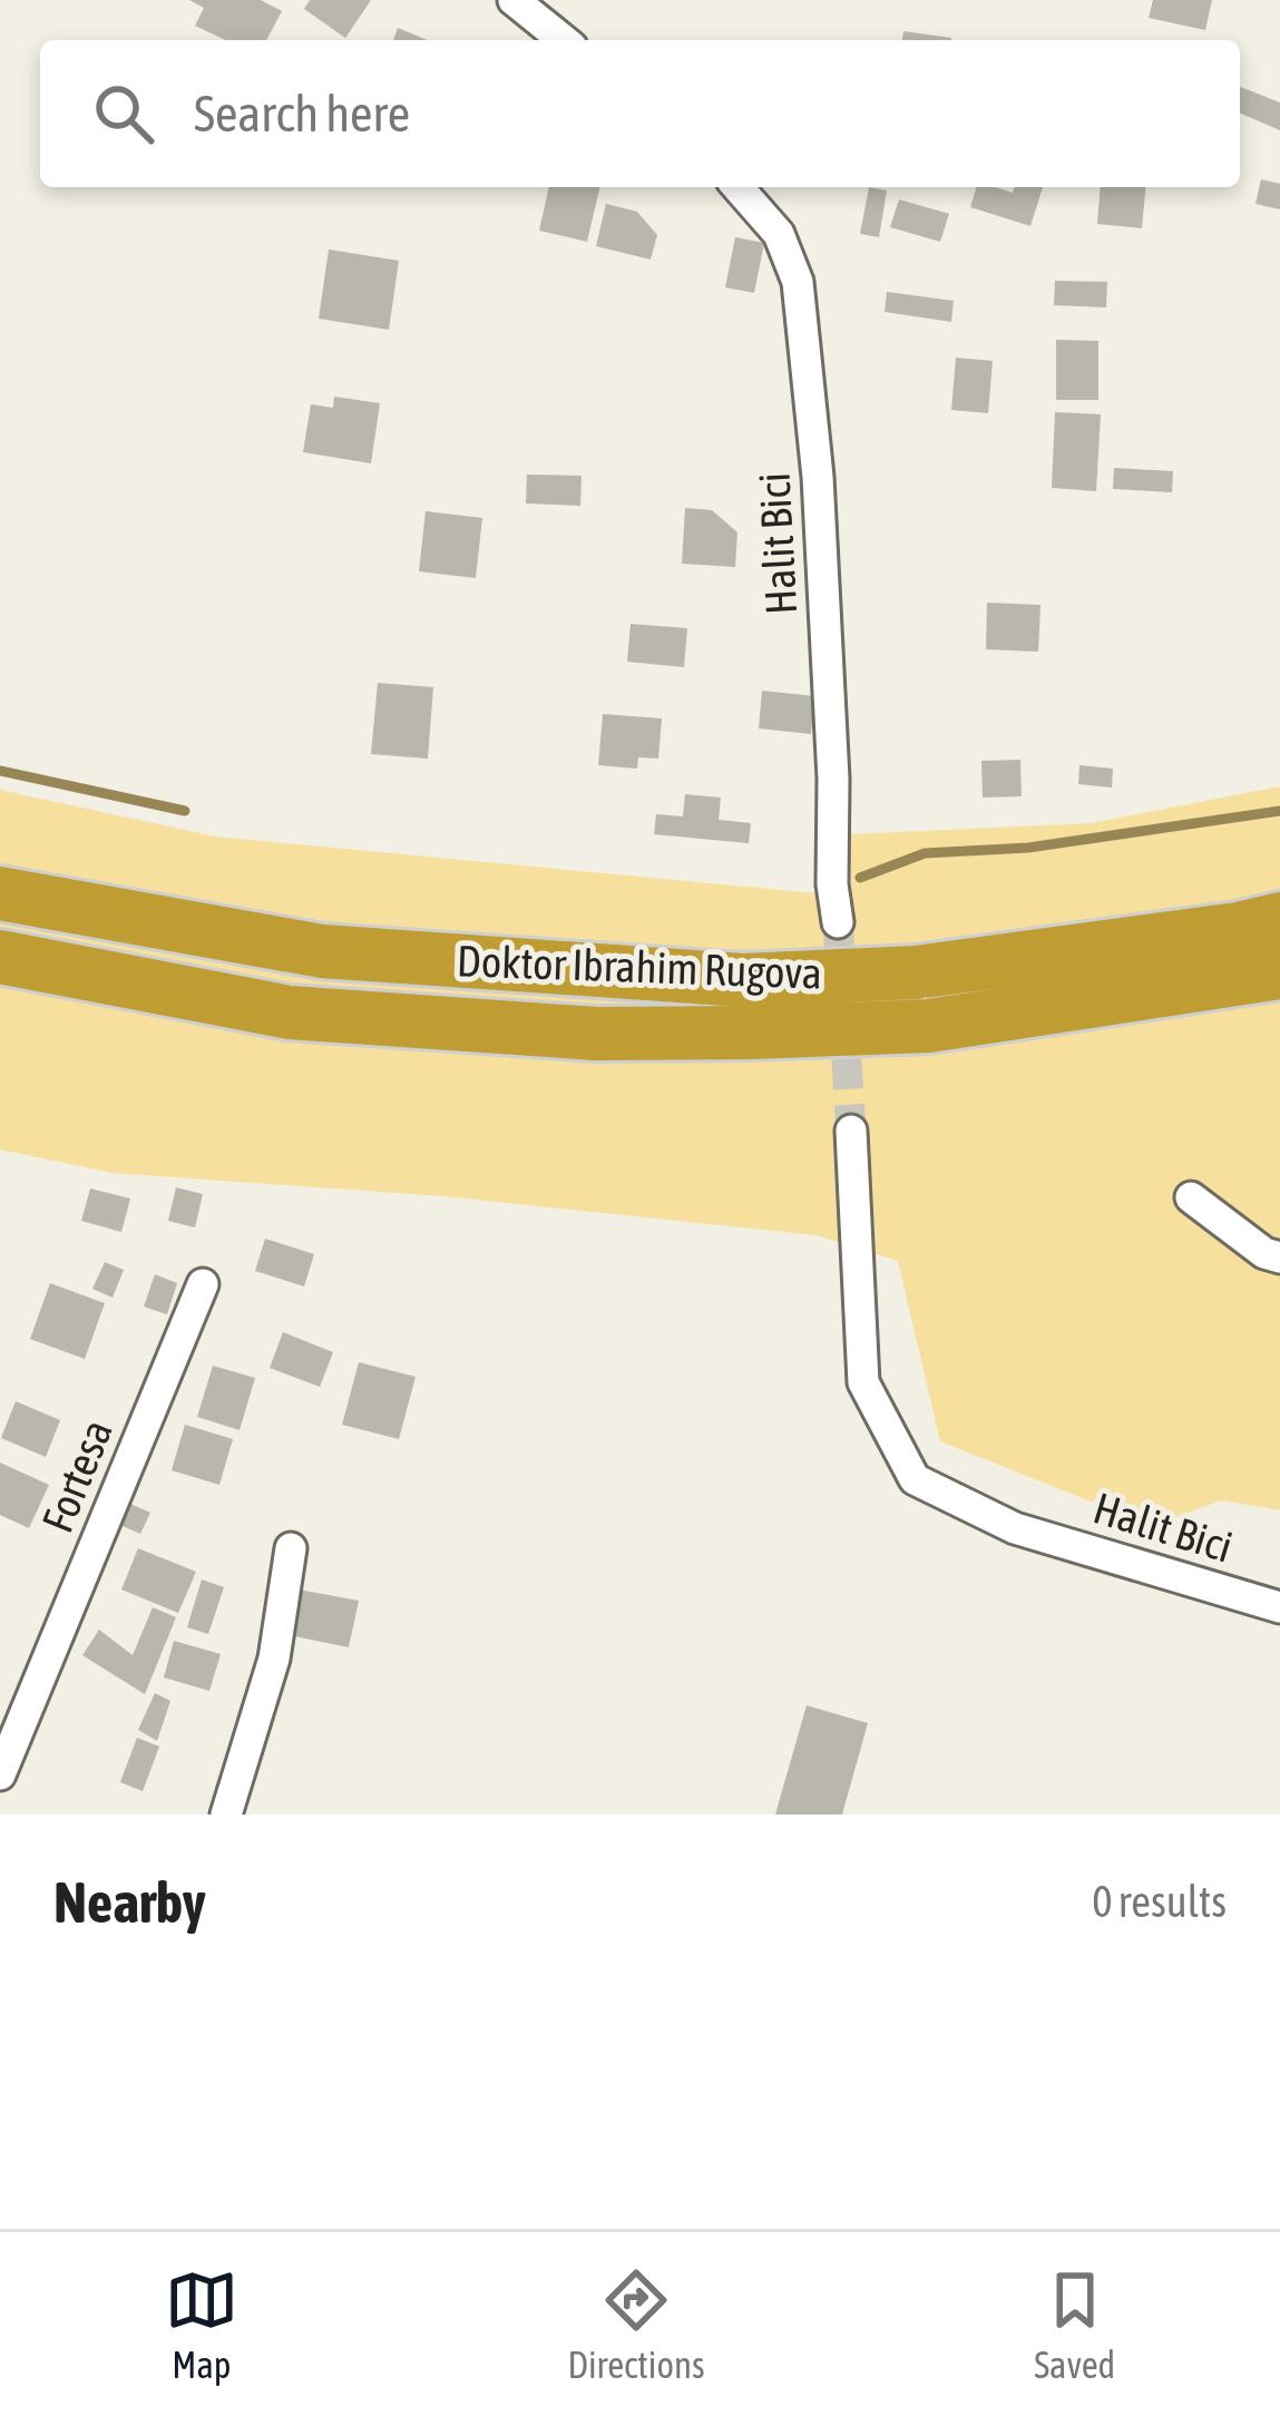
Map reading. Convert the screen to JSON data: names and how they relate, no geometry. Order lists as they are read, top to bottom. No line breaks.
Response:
{"streets":{"highway":["Doktor Ibrahim Rugova"],"street":["Halit Bici","Fortesa"]},"page":{"search":"Search here","heading":["Nearby","0 results"],"nav":["Map","Directions","Saved"]}}
